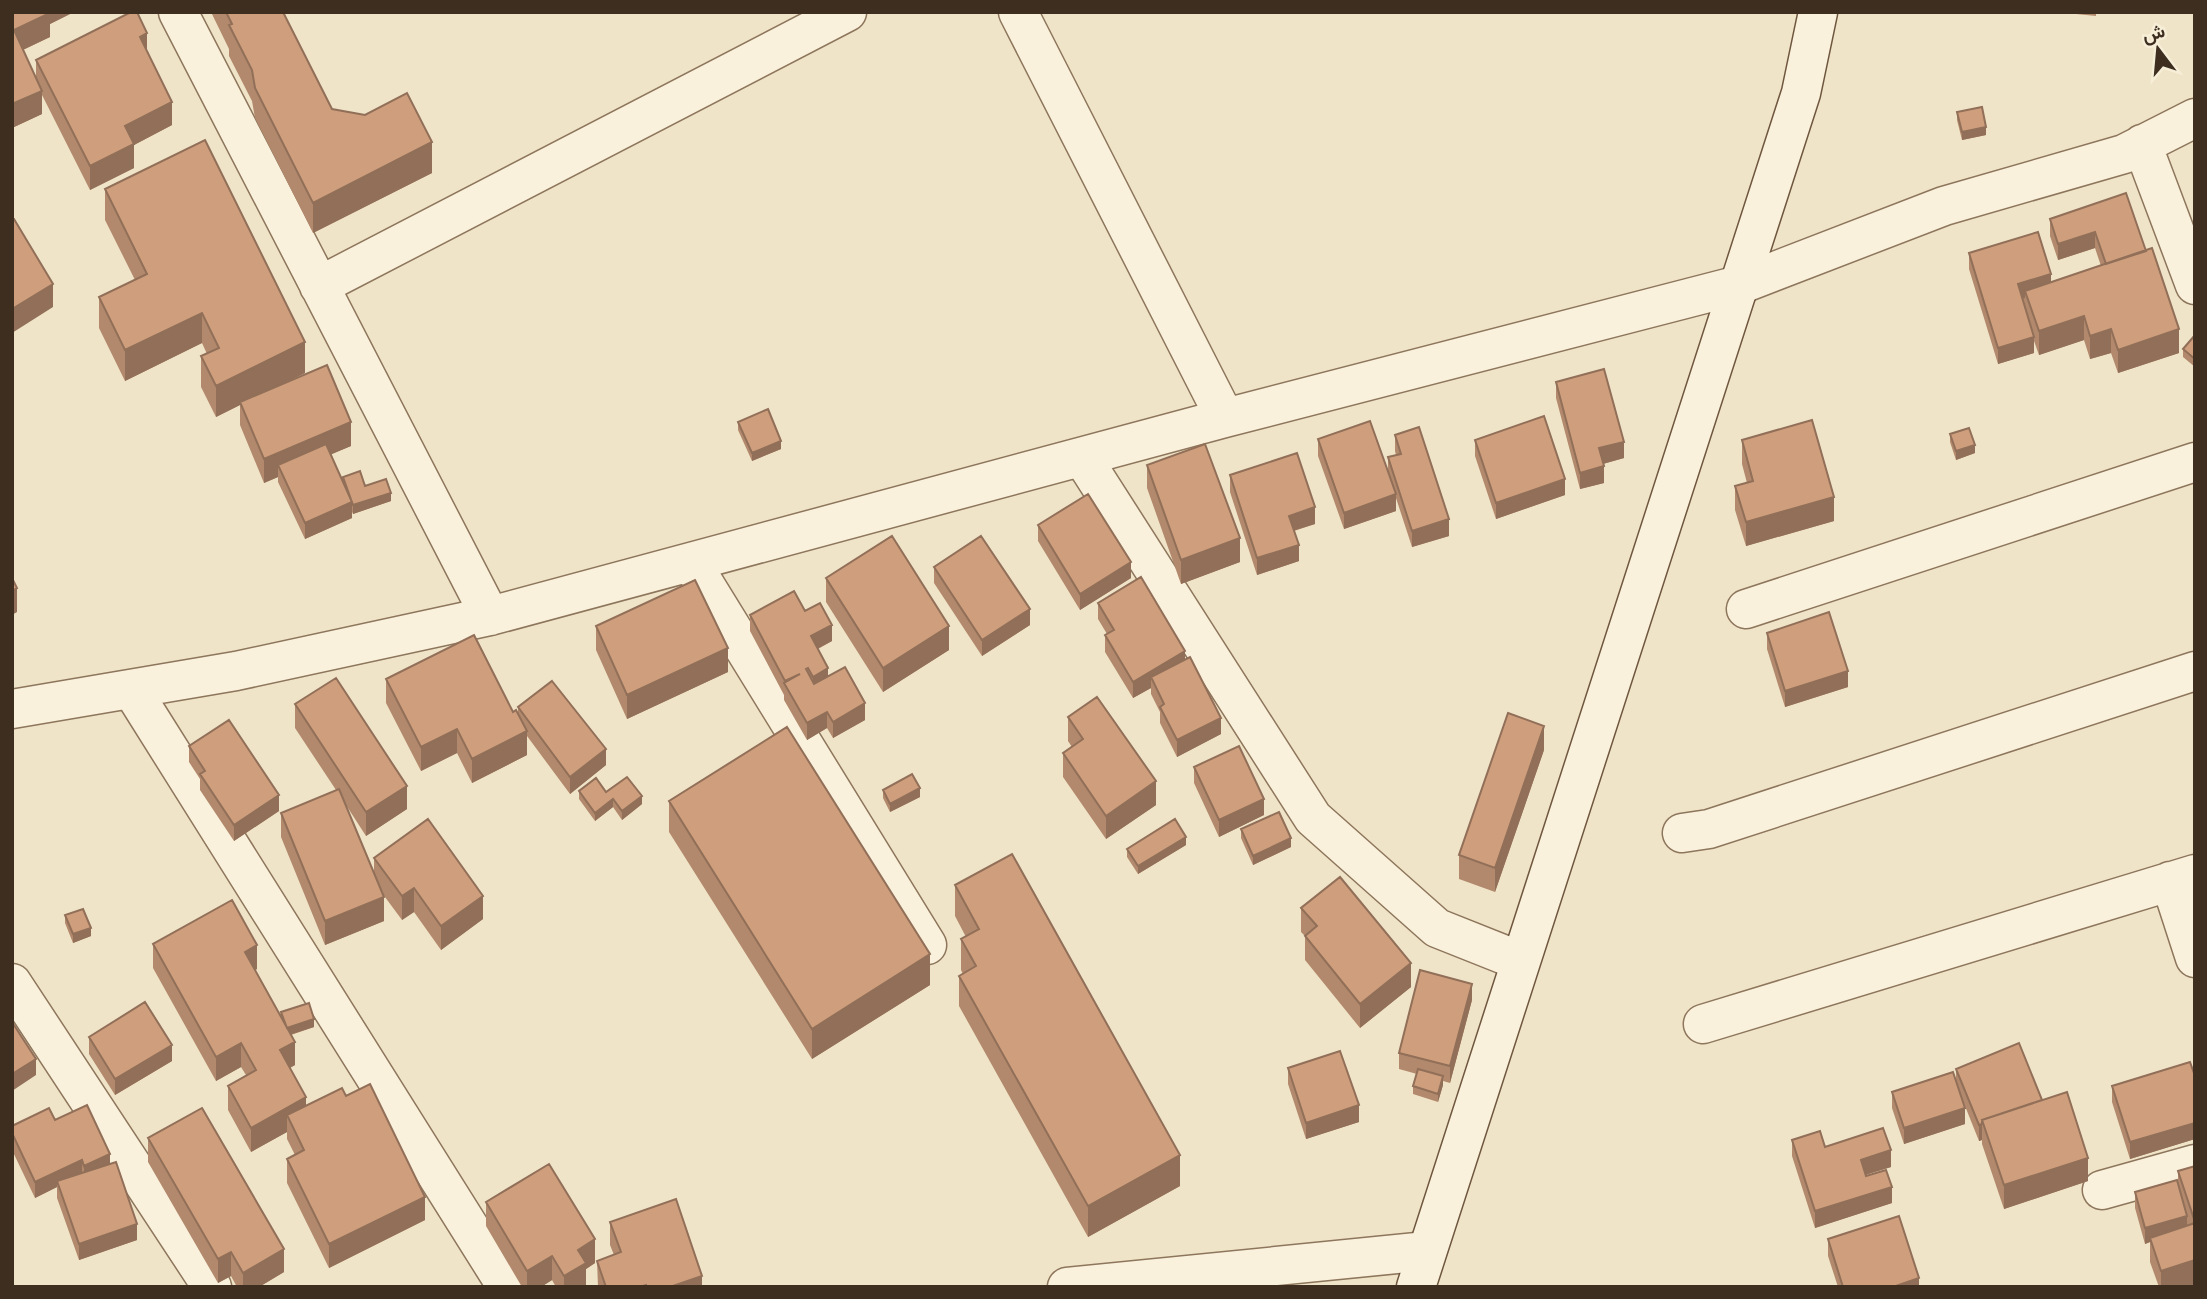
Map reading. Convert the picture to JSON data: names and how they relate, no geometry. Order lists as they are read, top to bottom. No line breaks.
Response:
{"north":"top"}
